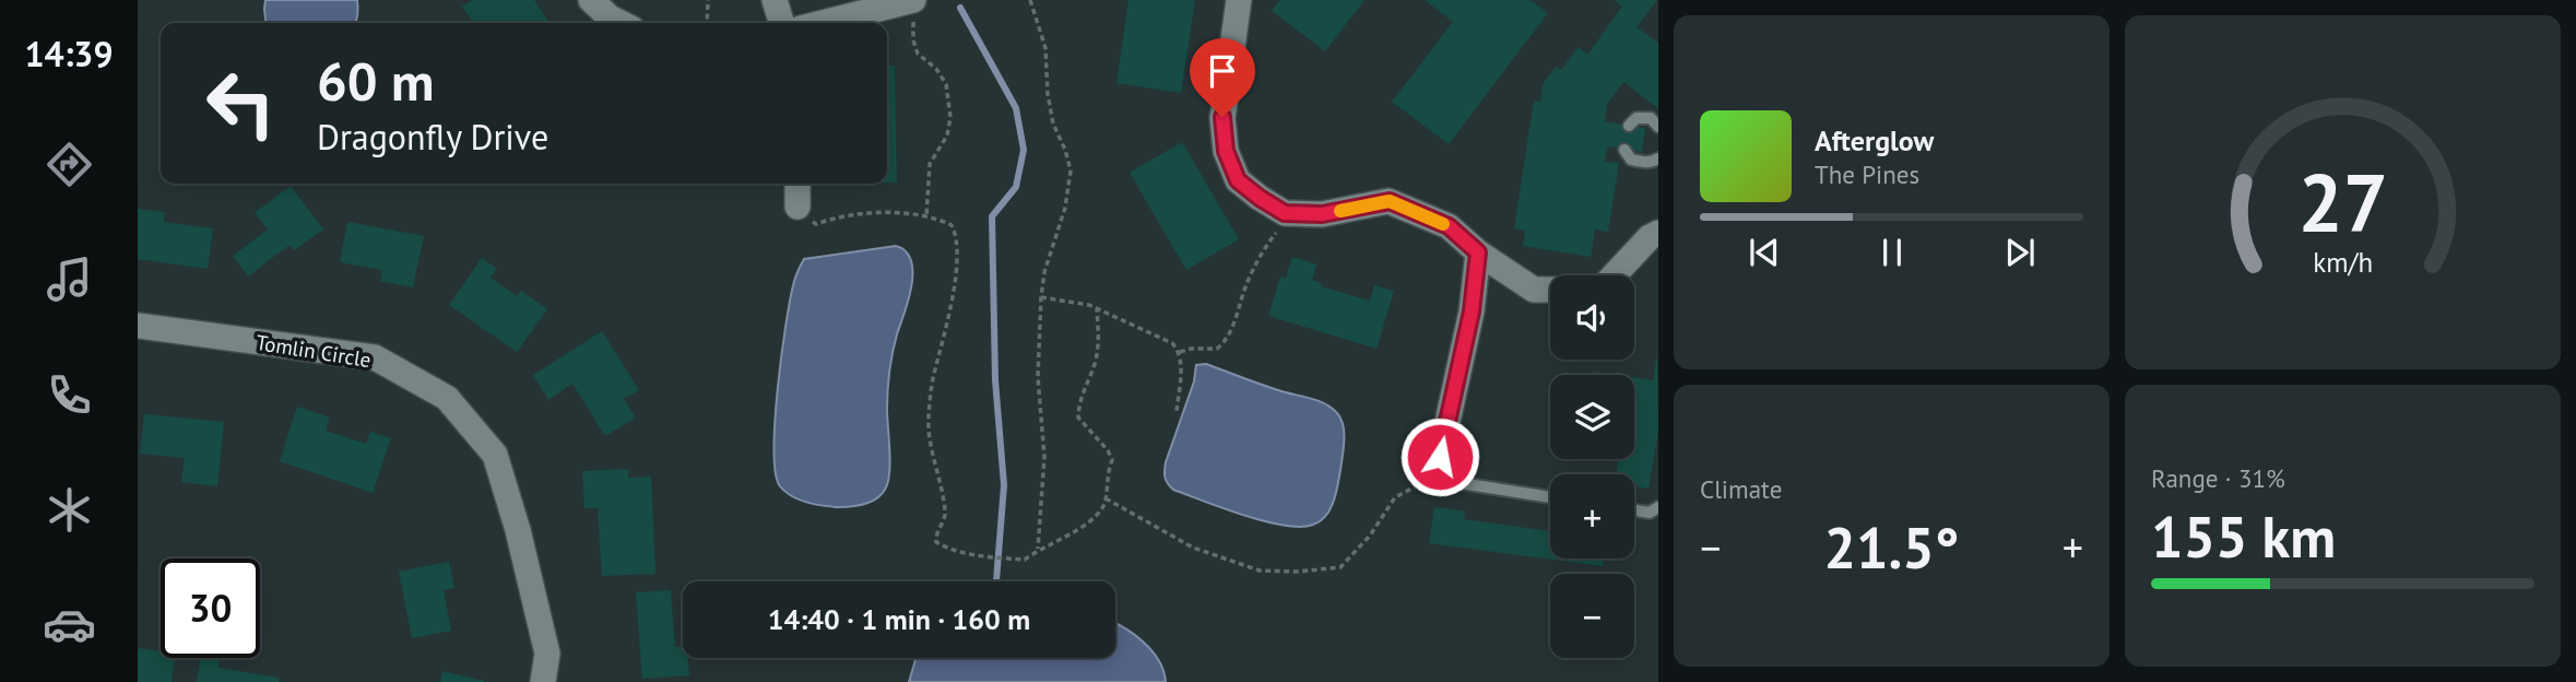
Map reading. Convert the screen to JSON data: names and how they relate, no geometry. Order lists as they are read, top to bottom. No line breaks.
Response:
{"streets":{"street":["Tomlin Circle"]},"page":{"tabs":"14:39","turn":["60 m","Dragonfly Drive"],"song":["Afterglow","The Pines"],"map_buttons":["+","−"],"tile":["Climate",["Range · 31%","155 km"]],"heat":["−","21.5°","+"],"limit":"30","trip":"14:40 · 1 min · 160 m","gauge":["27","km/h"]}}
